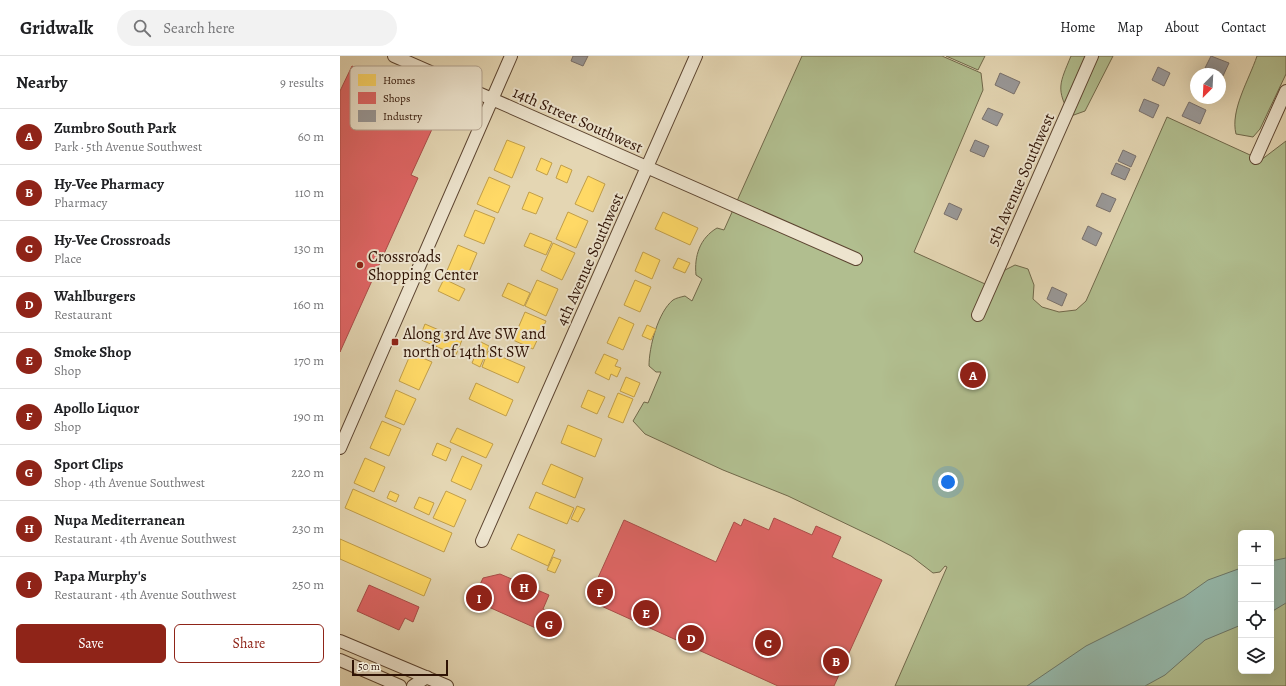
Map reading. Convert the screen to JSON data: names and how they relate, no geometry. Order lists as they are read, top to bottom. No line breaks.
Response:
{"streets":{"street":["14th Street Southwest","5th Avenue Southwest","4th Avenue Southwest"]},"crossings":[["14th Street Southwest","4th Avenue Southwest"]],"places":{"other":["Crossroads Shopping Center"],"transit":["Along 3rd Ave SW and north of 14th St SW"]},"legend":["Homes","Shops","Industry"],"scale_bar":"50 m","north":"bottom left","page":{"header":"Gridwalk","search":"Search here","nav":["Home","Map","About","Contact"],"heading":["Nearby","9 results"],"list":[{"mark":"A","name":"Zumbro South Park","note":"Park · 5th Avenue Southwest","value":"60 m"},{"mark":"B","name":"Hy-Vee Pharmacy","note":"Pharmacy","value":"110 m"},{"mark":"C","name":"Hy-Vee Crossroads","note":"Place","value":"130 m"},{"mark":"D","name":"Wahlburgers","note":"Restaurant","value":"160 m"},{"mark":"E","name":"Smoke Shop","note":"Shop","value":"170 m"},{"mark":"F","name":"Apollo Liquor","note":"Shop","value":"190 m"},{"mark":"G","name":"Sport Clips","note":"Shop · 4th Avenue Southwest","value":"220 m"},{"mark":"H","name":"Nupa Mediterranean","note":"Restaurant · 4th Avenue Southwest","value":"230 m"},{"mark":"I","name":"Papa Murphy's","note":"Restaurant · 4th Avenue Southwest","value":"250 m"}],"pins":["A","H","F","I","E","G","D","C","B"],"map_buttons":["+","−"],"buttons":["Save","Share"],"scale":"50 m"}}
